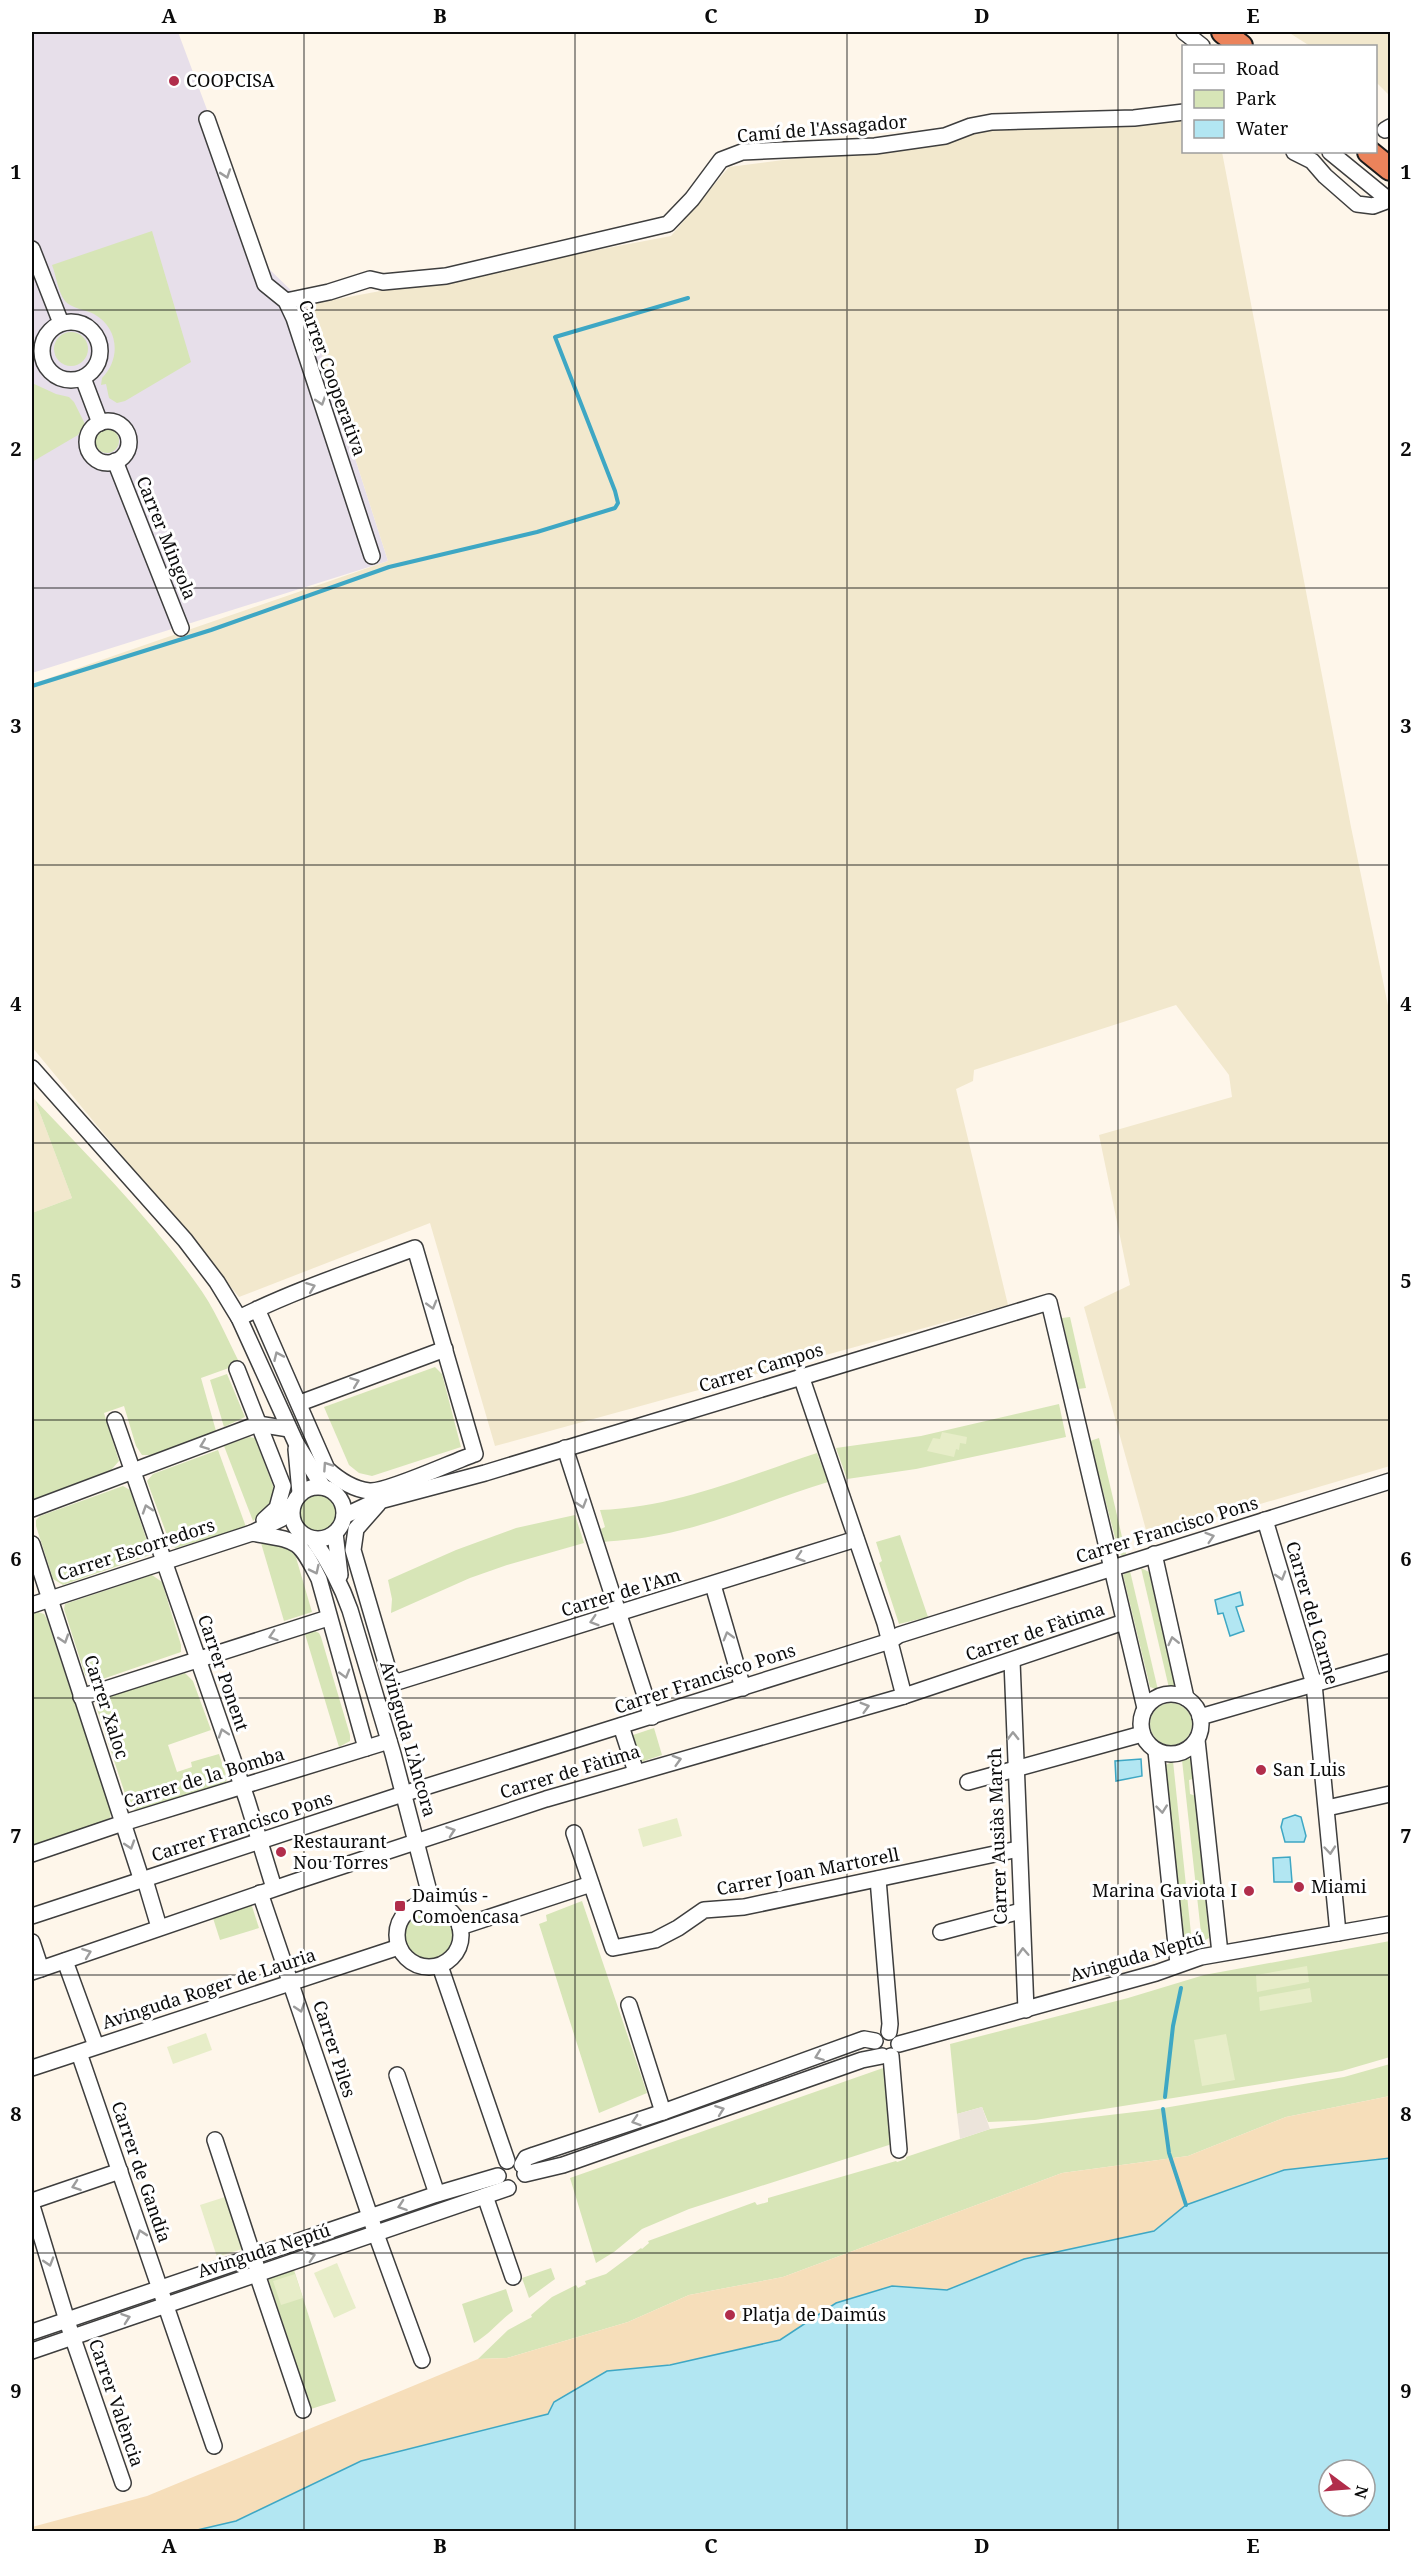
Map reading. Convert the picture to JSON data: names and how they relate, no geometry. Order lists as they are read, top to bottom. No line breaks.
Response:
{"streets":{"street":["Camí de l'Assagador","Carrer Cooperativa","Carrer Mingola","Carrer Campos","Carrer Francisco Pons","Carrer Escorredors","Carrer de l'Am","Carrer del Carme","Carrer de Fàtima","Carrer Ponent","Carrer Xaloc","Avinguda L'Àncora","Carrer de la Bomba","Carrer Ausiàs March","Carrer Joan Martorell","Avinguda Neptú","Avinguda Roger de Lauria","Carrer Piles","Carrer de Gandía","Carrer València"]},"crossings":[["Camí de l'Assagador","Carrer Cooperativa"],["Carrer Campos","Carrer Francisco Pons"],["Carrer Campos","Carrer de l'Am"],["Carrer Francisco Pons","Carrer del Carme"],["Carrer Francisco Pons","Carrer Ponent"],["Carrer Francisco Pons","Carrer Xaloc"],["Carrer Francisco Pons","Avinguda L'Àncora"],["Carrer Escorredors","Carrer Ponent"],["Carrer Escorredors","Carrer Xaloc"],["Carrer Escorredors","Avinguda L'Àncora"],["Carrer Escorredors","Carrer de la Bomba"],["Carrer del Carme","Avinguda Neptú"],["Carrer de Fàtima","Carrer Ponent"],["Carrer de Fàtima","Carrer Xaloc"],["Carrer de Fàtima","Avinguda L'Àncora"],["Carrer de Fàtima","Carrer Ausiàs March"],["Carrer de Fàtima","Carrer Piles"],["Carrer Ponent","Carrer de la Bomba"],["Carrer Ponent","Carrer Piles"],["Carrer Xaloc","Carrer de la Bomba"],["Avinguda L'Àncora","Carrer de la Bomba"],["Avinguda L'Àncora","Avinguda Roger de Lauria"],["Carrer Ausiàs March","Carrer Joan Martorell"],["Carrer Ausiàs March","Avinguda Neptú"],["Avinguda Neptú","Carrer Piles"],["Avinguda Neptú","Carrer de Gandía"],["Avinguda Neptú","Carrer València"],["Avinguda Roger de Lauria","Carrer Piles"],["Avinguda Roger de Lauria","Carrer de Gandía"]],"one_way":["Carrer Cooperativa","Carrer de Fàtima","Carrer Ponent","Carrer Xaloc","Carrer València"],"places":{"other":["COOPCISA","San Luis","Restaurant Nou Torres","Miami","Marina Gaviota I","Platja de Daimús"],"transit":["Daimús - Comoencasa"]},"legend":["Road","Park","Water"],"north":"right","grid":{"columns":["A","B","C","D","E"],"rows":["1","2","3","4","5","6","7","8","9"]}}
